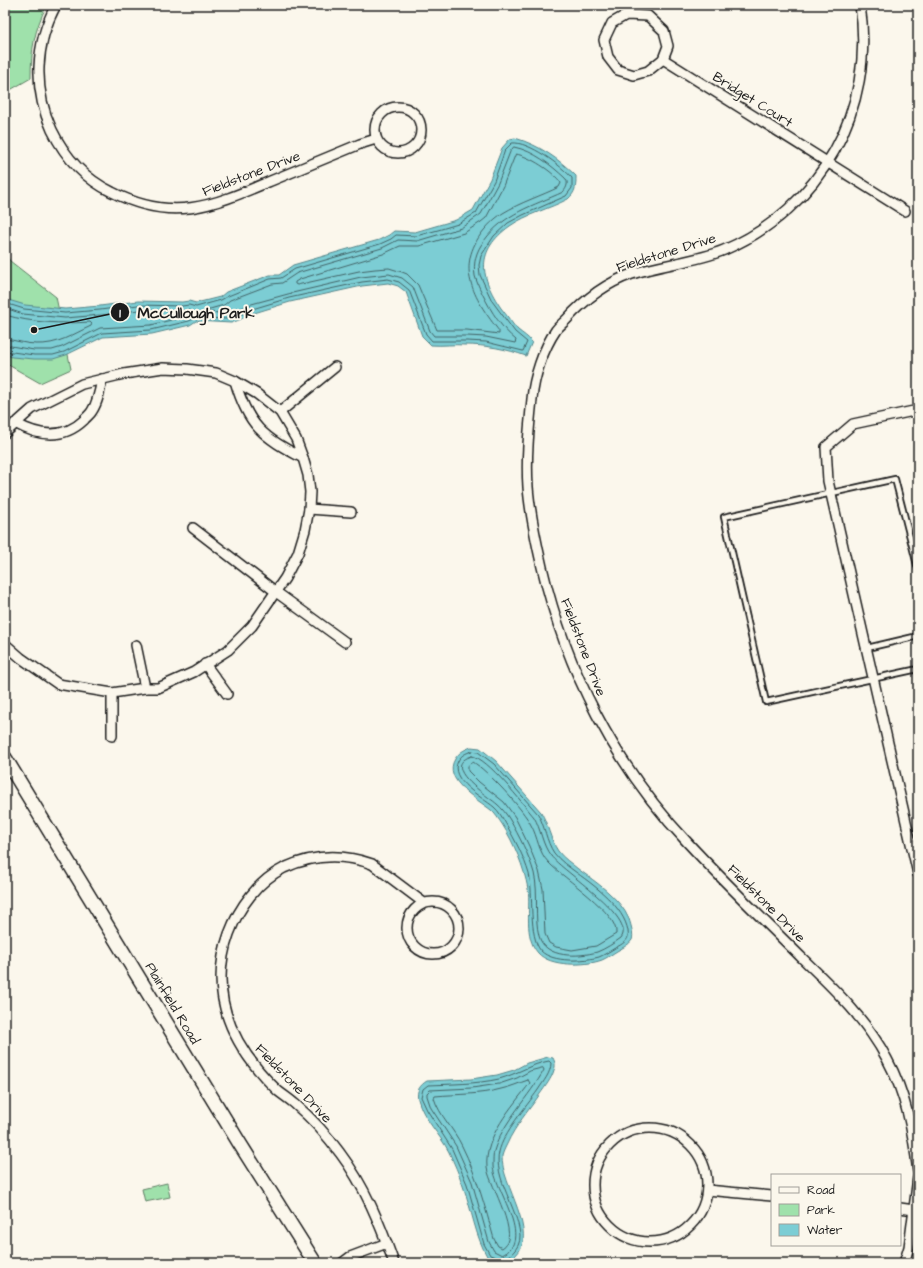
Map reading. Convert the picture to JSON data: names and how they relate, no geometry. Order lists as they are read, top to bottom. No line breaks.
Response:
{"streets":{"main road":["Plainfield Road"],"street":["Bridget Court","Fieldstone Drive"]},"crossings":[["Bridget Court","Fieldstone Drive"]],"places":["McCullough Park"],"legend":["Road","Park","Water"]}
